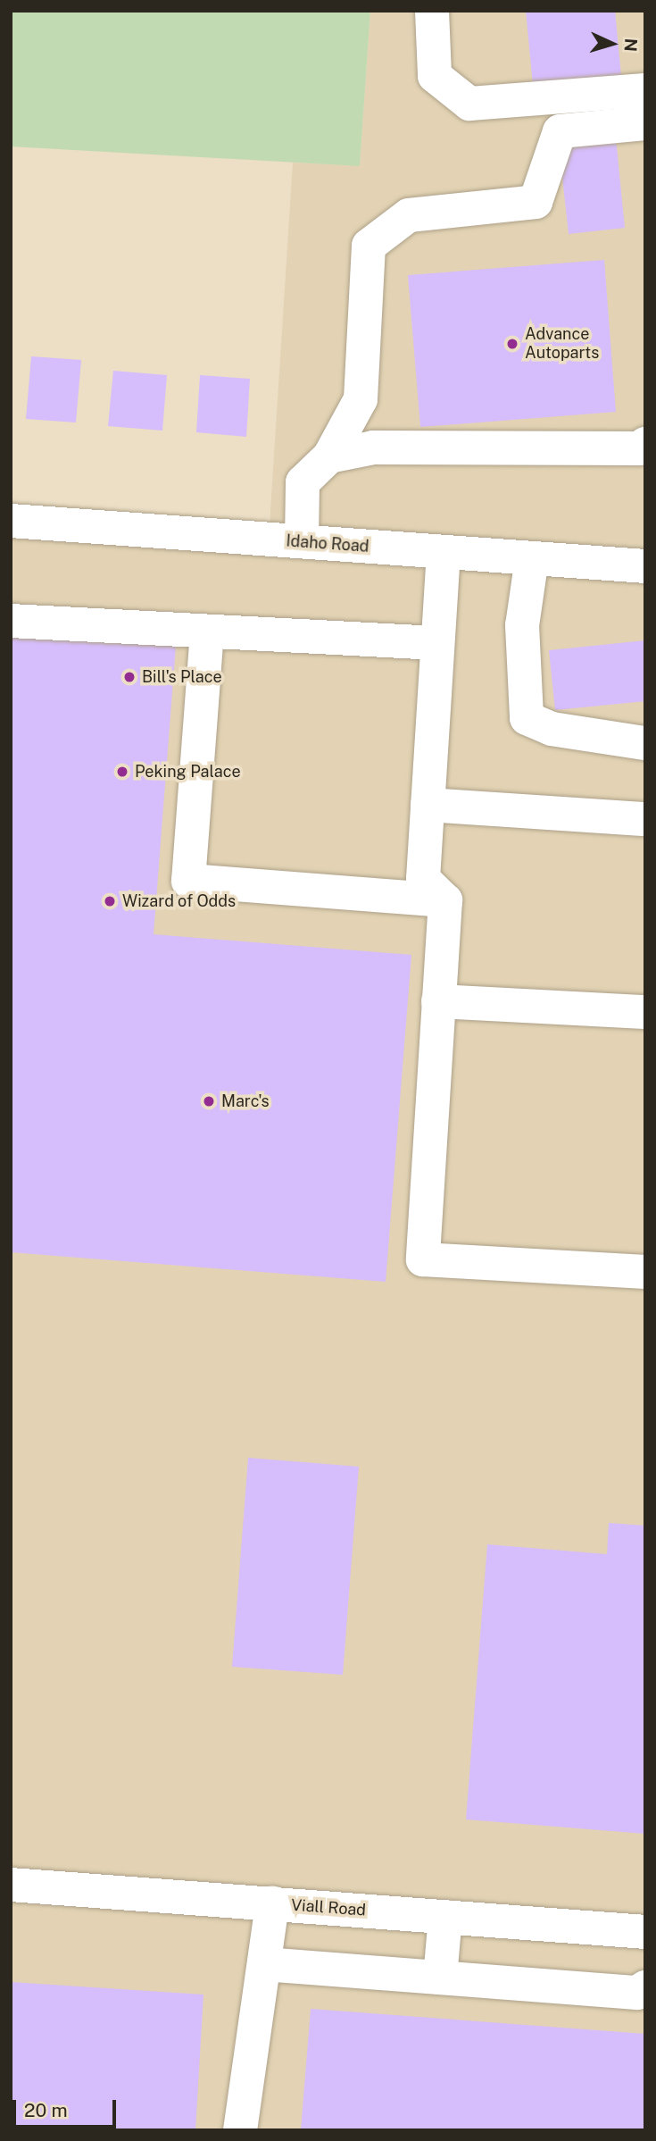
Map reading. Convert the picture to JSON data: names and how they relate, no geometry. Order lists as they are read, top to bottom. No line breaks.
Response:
{"streets":{"street":["Idaho Road","Viall Road"]},"places":["Advance Autoparts","Bill's Place","Peking Palace","Wizard of Odds","Marc's"],"scale_bar":"20 m","north":"right"}
